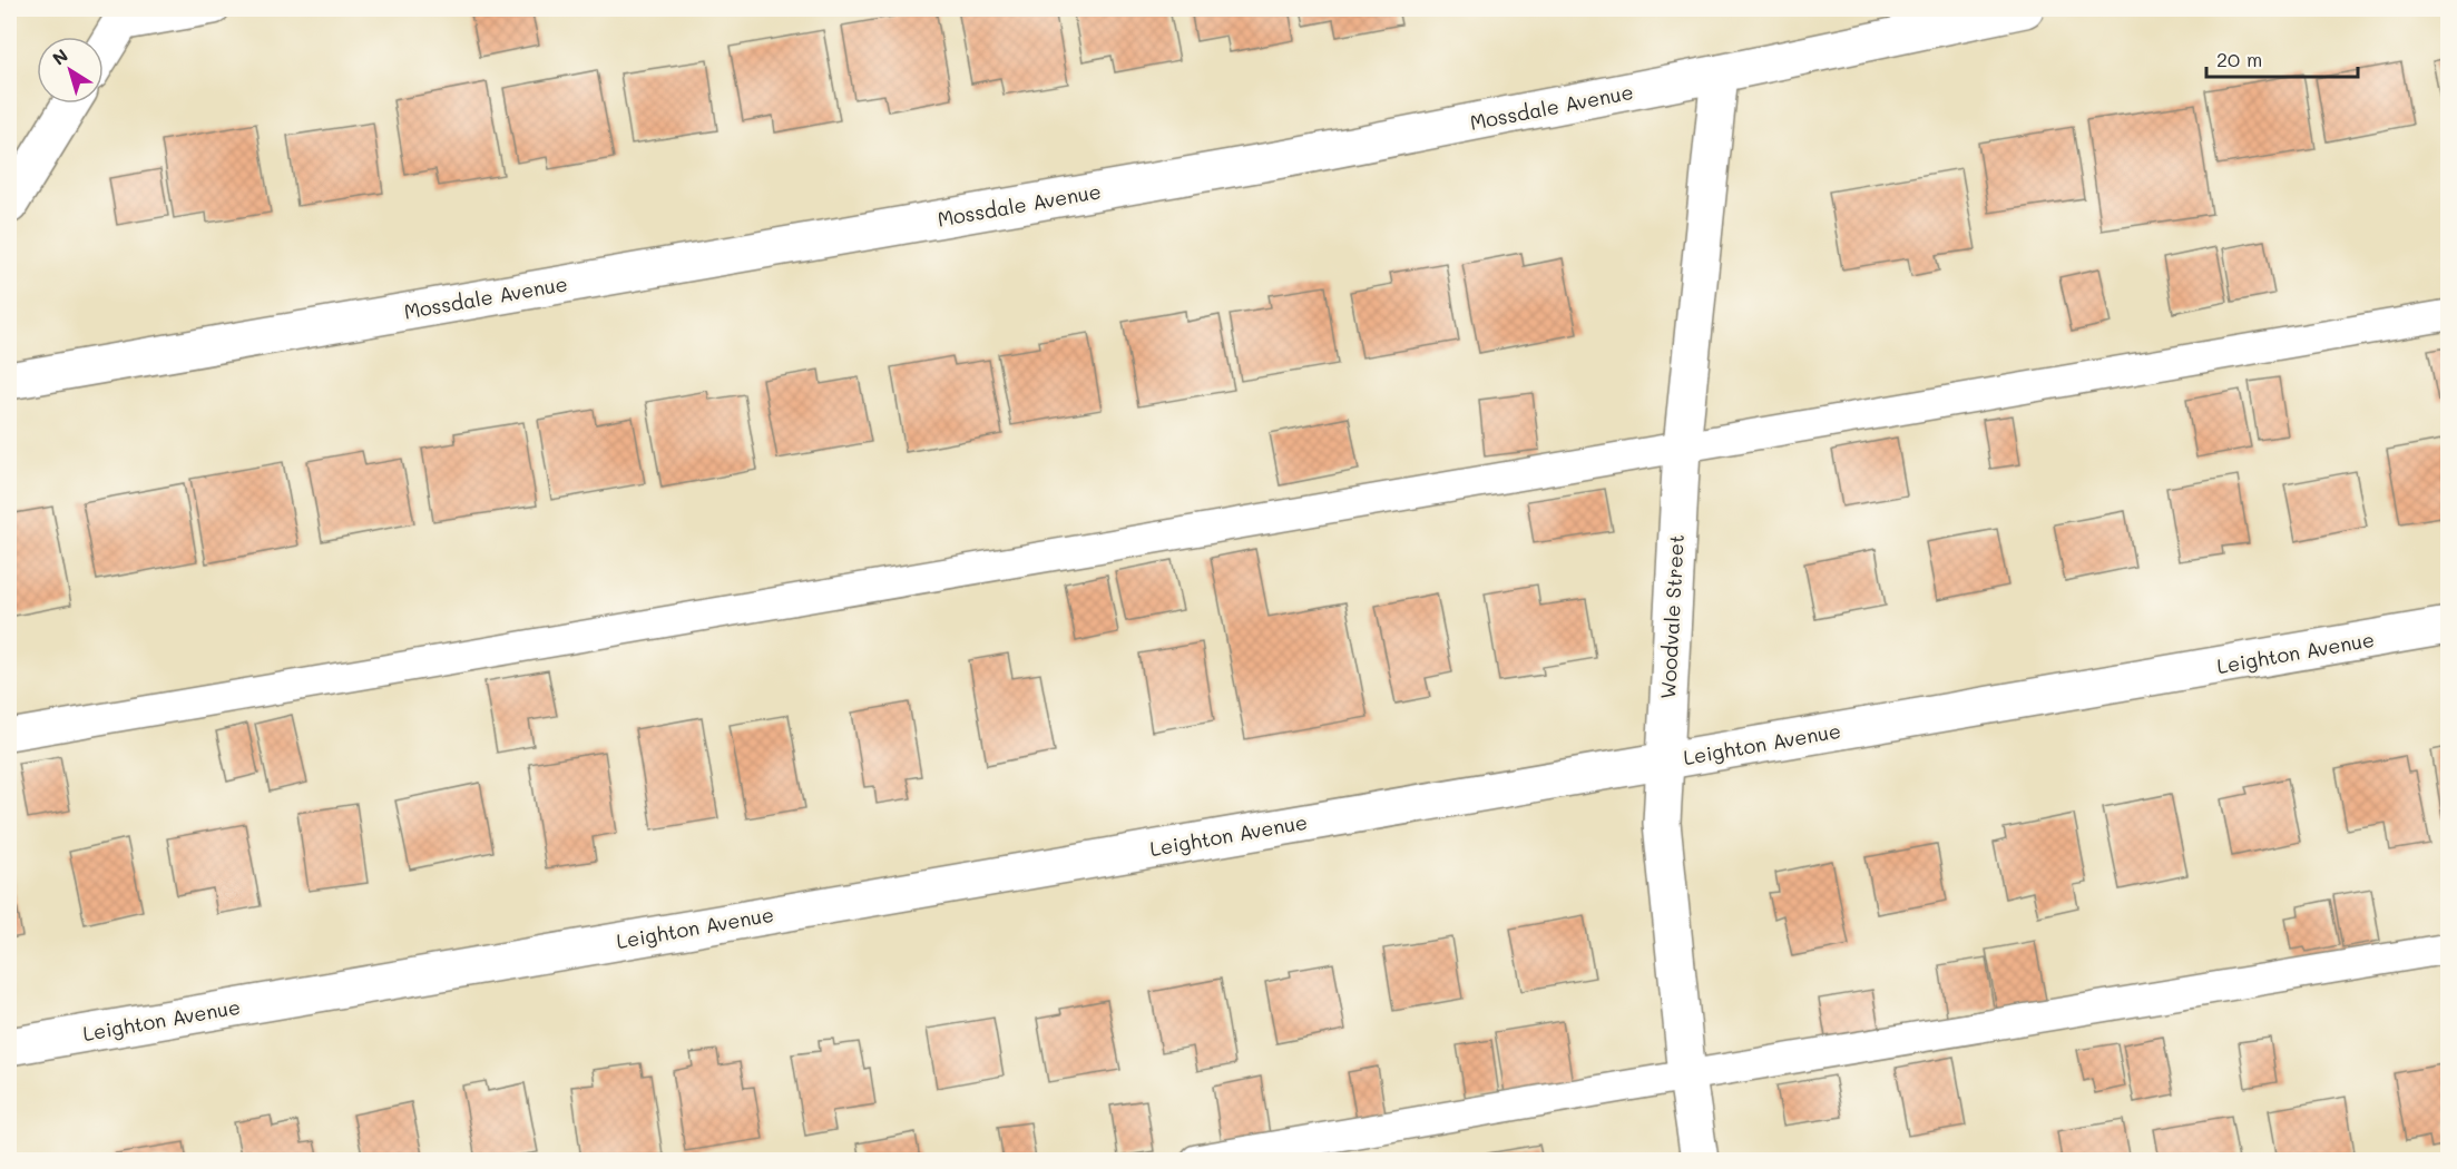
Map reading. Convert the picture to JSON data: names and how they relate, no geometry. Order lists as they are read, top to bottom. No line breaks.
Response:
{"streets":{"street":["Mossdale Avenue","Woodvale Street","Leighton Avenue"]},"crossings":[["Mossdale Avenue","Woodvale Street"],["Woodvale Street","Leighton Avenue"]],"scale_bar":"20 m","north":"top left"}
